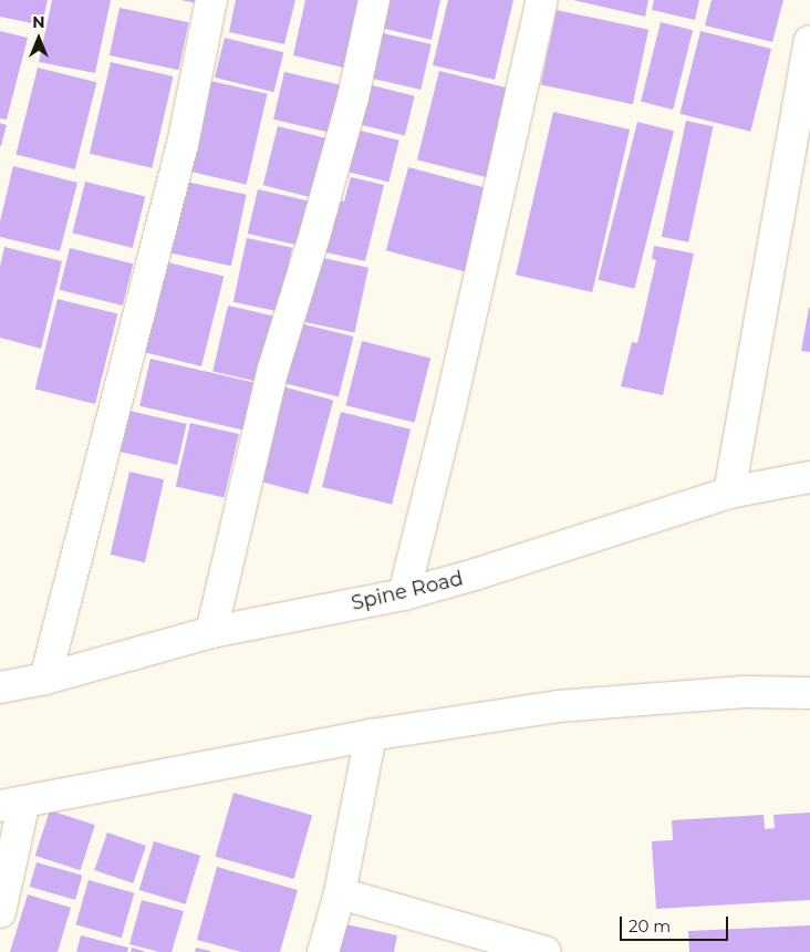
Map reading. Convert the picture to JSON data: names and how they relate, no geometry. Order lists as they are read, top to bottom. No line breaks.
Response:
{"streets":{"street":["Spine Road"]},"scale_bar":"20 m","north":"top"}
